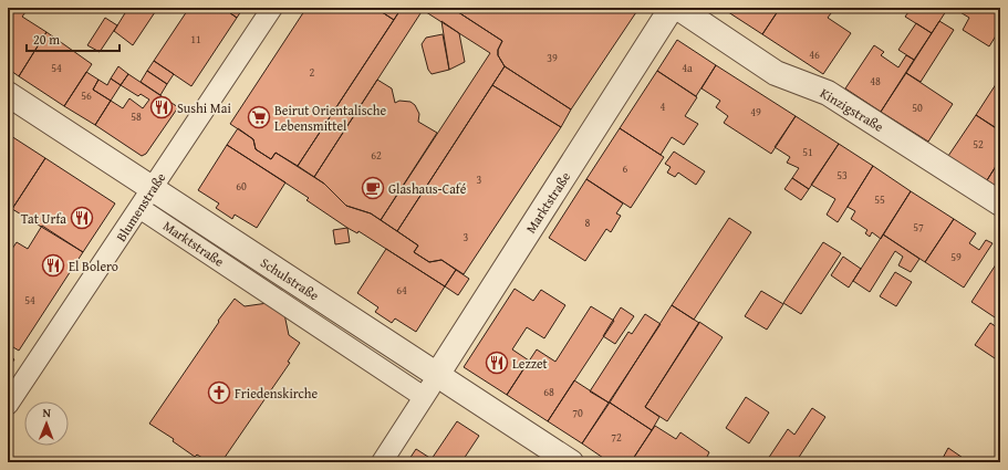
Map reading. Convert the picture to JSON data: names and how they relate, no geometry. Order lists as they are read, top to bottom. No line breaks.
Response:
{"streets":{"street":["Kinzigstraße","Marktstraße","Blumenstraße","Schulstraße"]},"crossings":[["Marktstraße","Blumenstraße"],["Marktstraße","Schulstraße"],["Blumenstraße","Schulstraße"]],"places":{"restaurant":["Sushi Mai","Tat Urfa","El Bolero","Lezzet"],"supermarket":["Beirut Orientalische Lebensmittel"],"cafe":["Glashaus-Café"],"church":["Friedenskirche"]},"house_numbers":["11","46","39","54","4a","2","48","56","4","50","49","58","52","51","62","6","53","3","60","55","8","57","3","59","64","54","68","70","72"],"scale_bar":"20 m","north":"top"}
